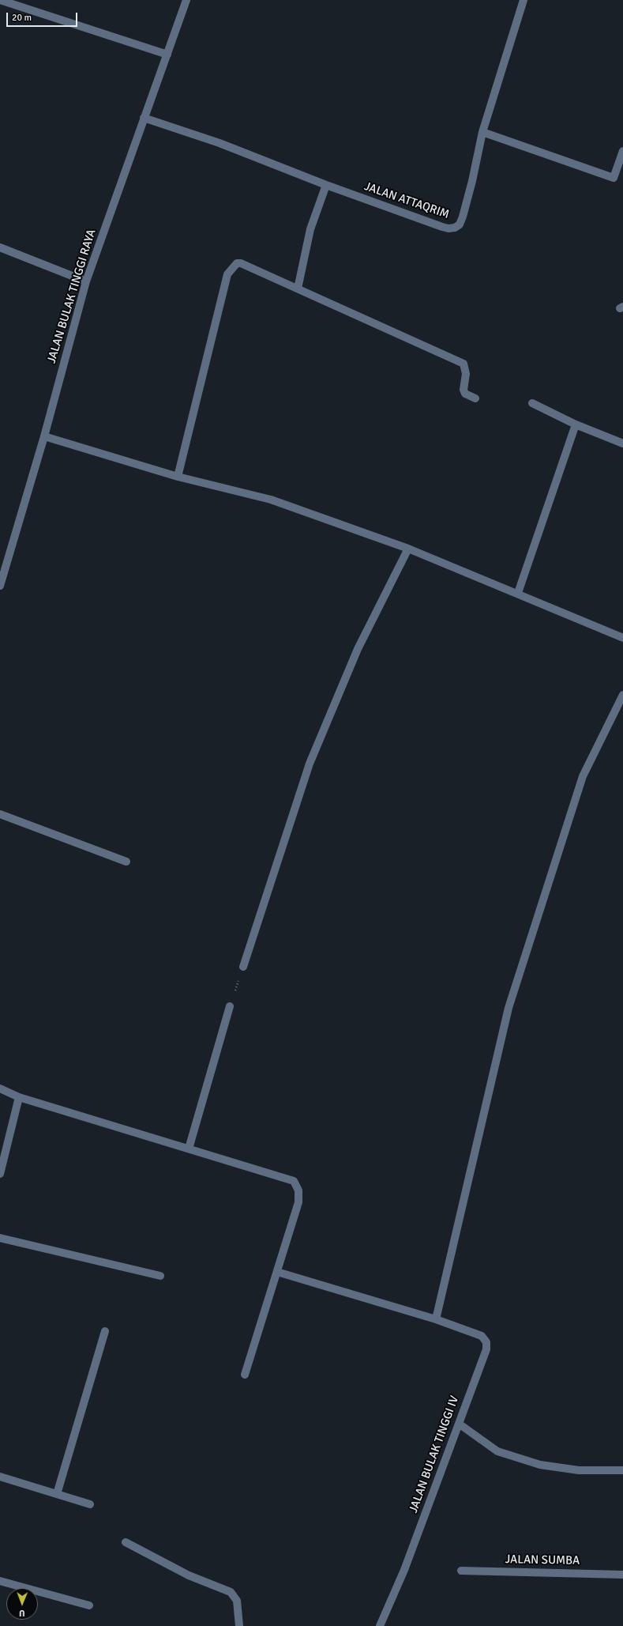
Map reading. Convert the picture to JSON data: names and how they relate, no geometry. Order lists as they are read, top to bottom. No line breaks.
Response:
{"streets":{"street":["JALAN ATTAQRIM","JALAN BULAK TINGGI RAYA","JALAN BULAK TINGGI IV","JALAN SUMBA"]},"crossings":[["JALAN ATTAQRIM","JALAN BULAK TINGGI RAYA"]],"scale_bar":"20 m","north":"bottom"}
